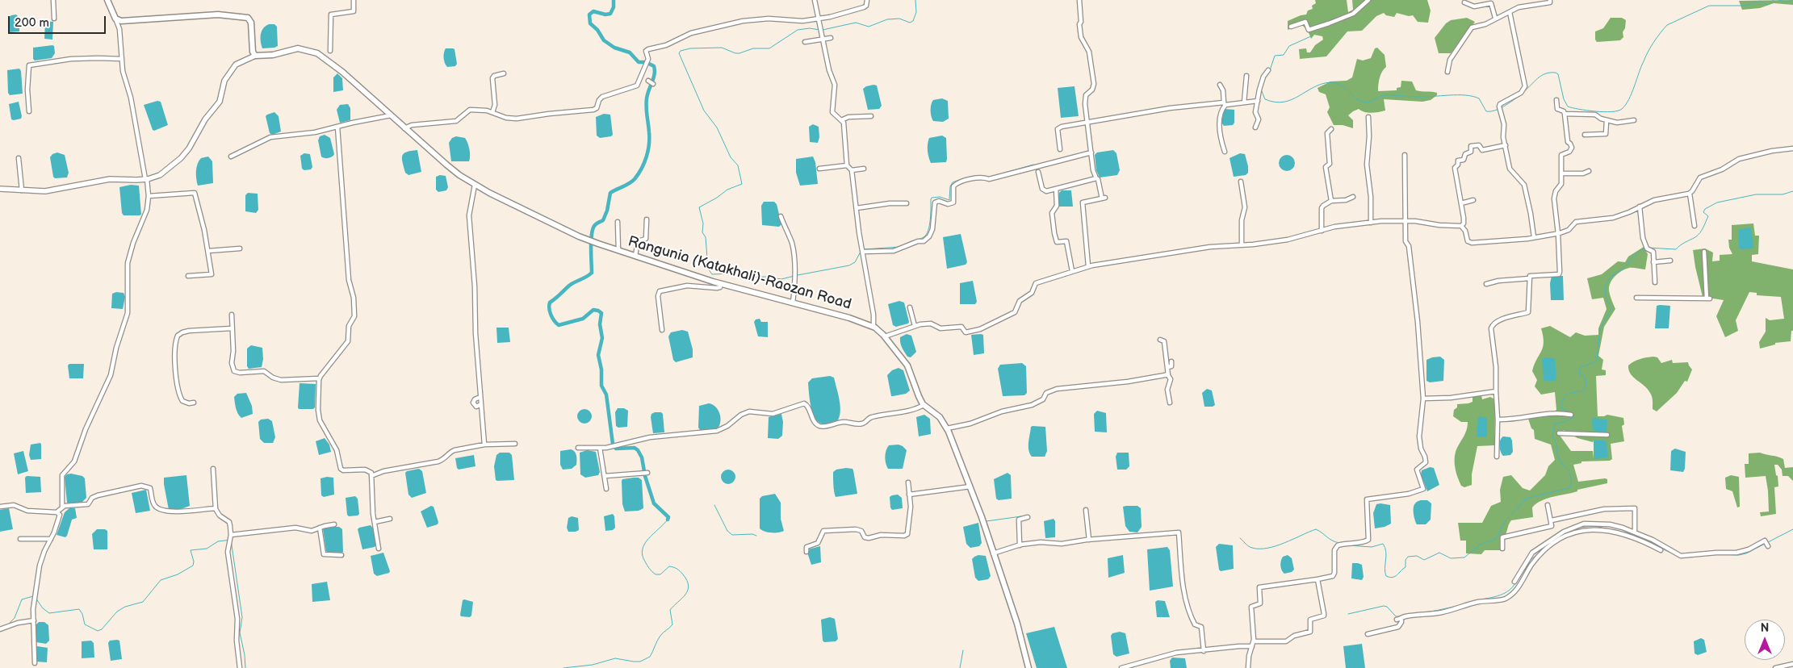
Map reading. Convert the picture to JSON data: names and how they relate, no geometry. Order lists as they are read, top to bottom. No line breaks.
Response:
{"streets":{"main road":["Rangunia (Katakhali)-Raozan Road"]},"scale_bar":"200 m","north":"top"}
